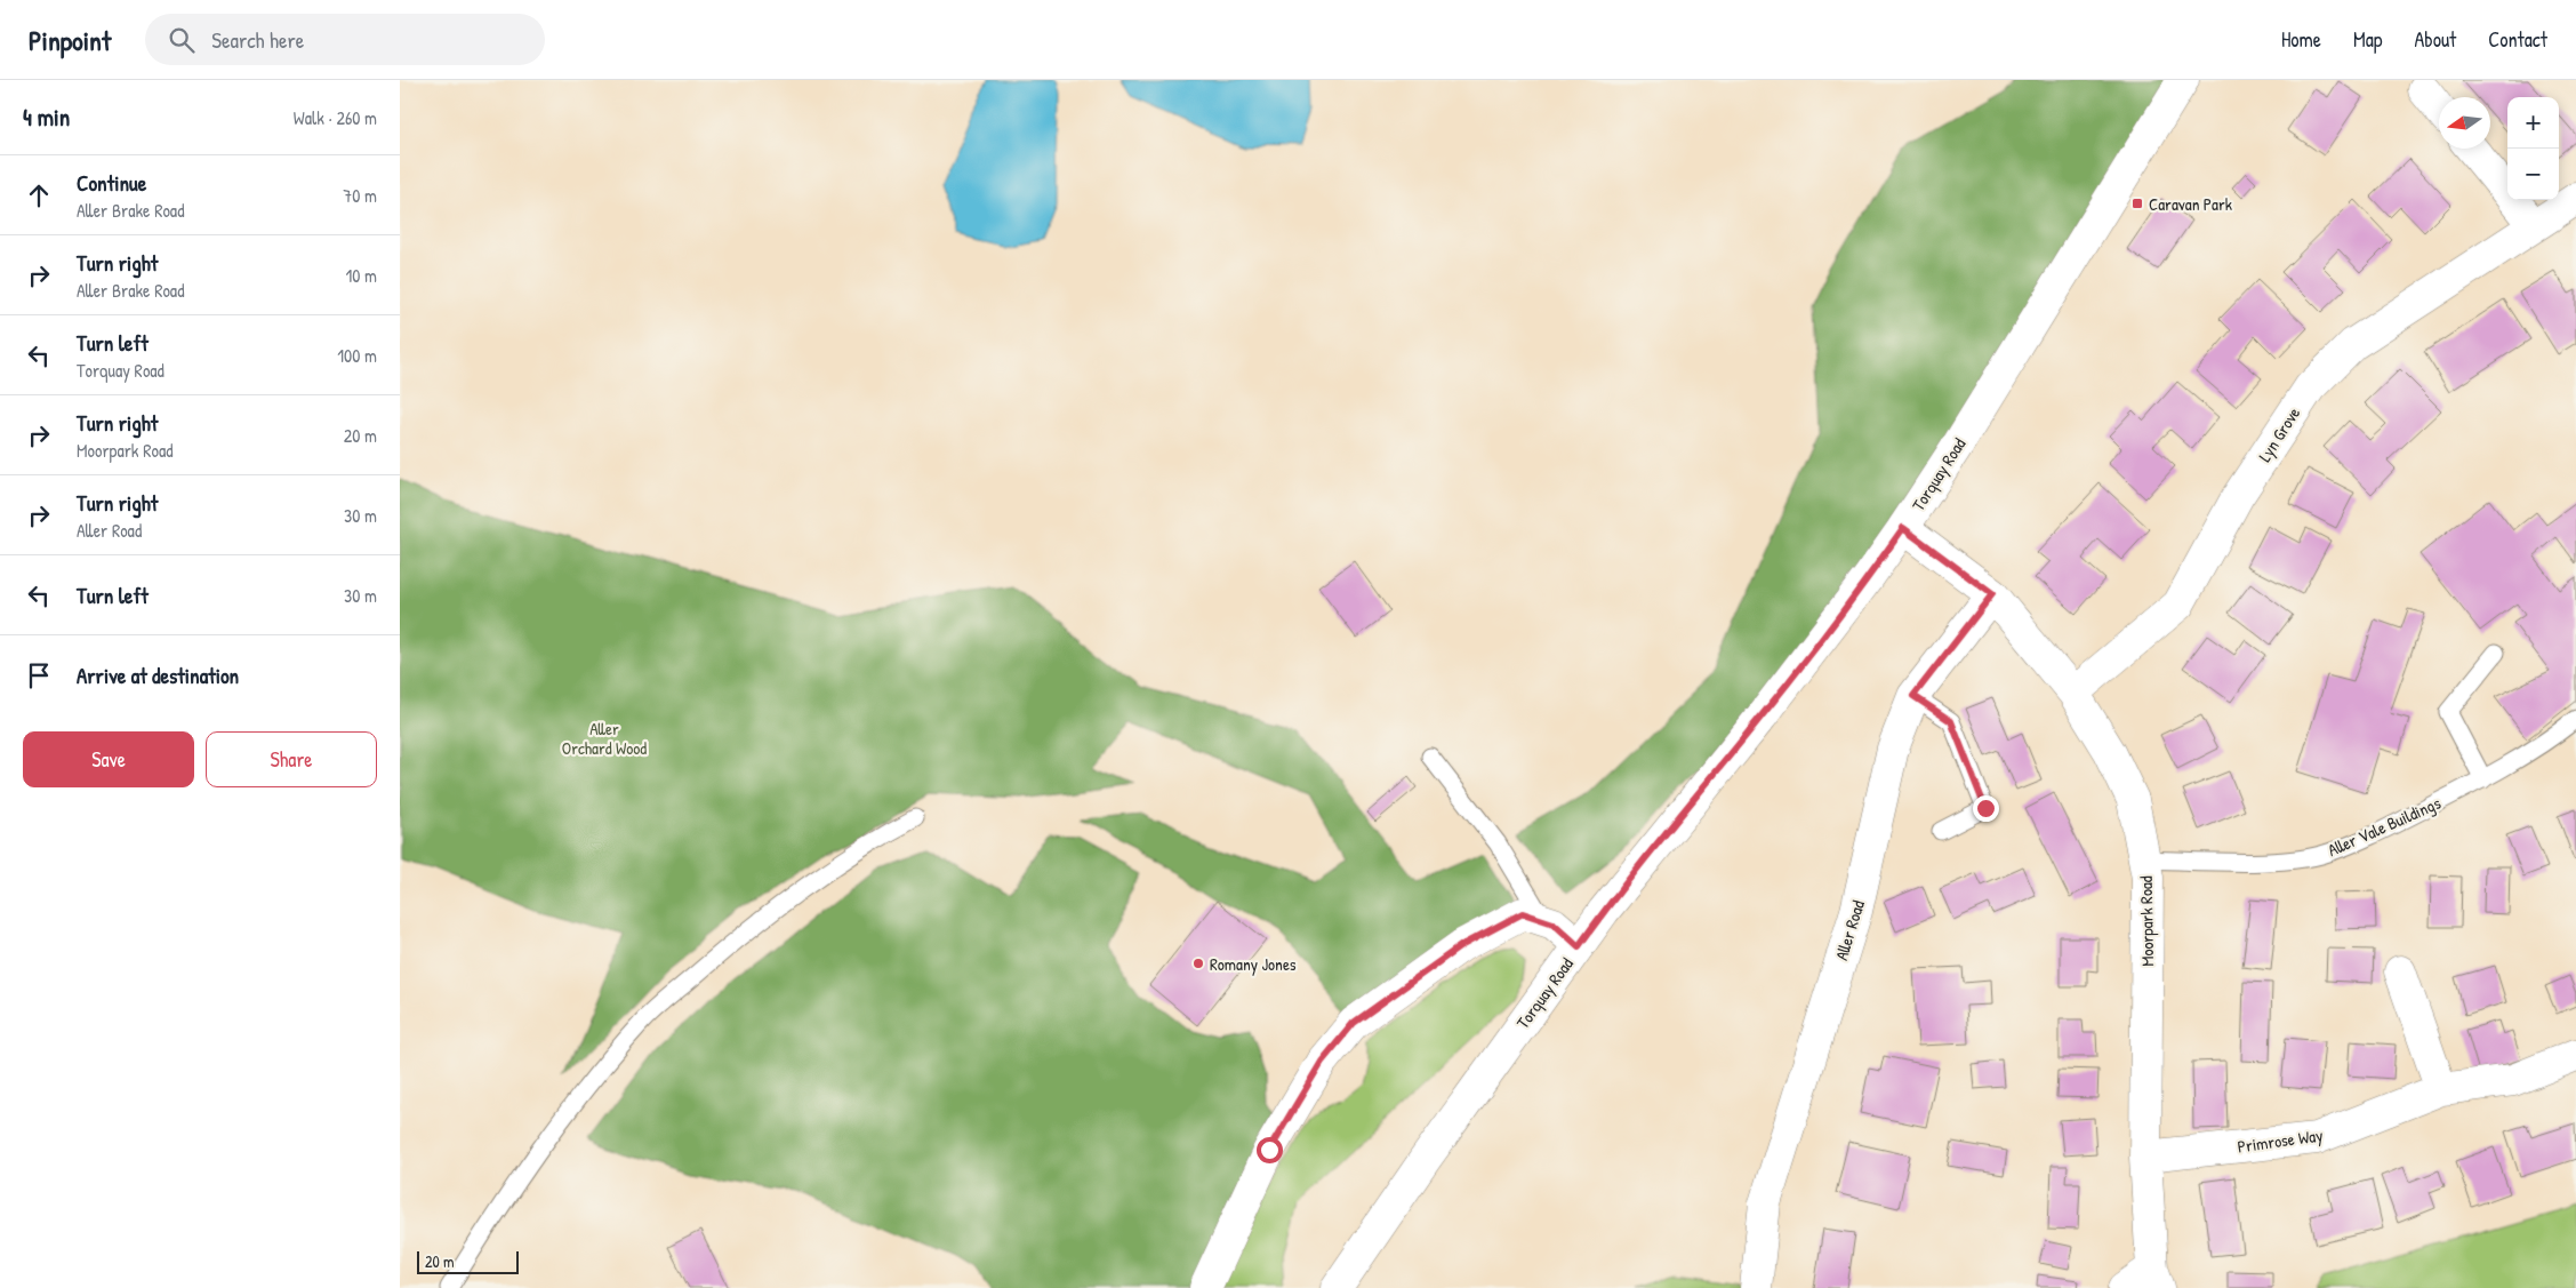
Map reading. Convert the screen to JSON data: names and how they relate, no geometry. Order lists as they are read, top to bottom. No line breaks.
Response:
{"streets":{"street":["Lyn Grove","Torquay Road","Moorpark Road","Aller Road","Primrose Way"],"lane":["Aller Vale Buildings"]},"crossings":[["Lyn Grove","Moorpark Road"],["Torquay Road","Moorpark Road"],["Aller Vale Buildings","Moorpark Road"],["Moorpark Road","Aller Road"],["Moorpark Road","Primrose Way"]],"parks":["Aller Orchard Wood"],"places":{"transit":["Caravan Park"],"other":["Romany Jones"]},"scale_bar":"20 m","north":"left","page":{"header":"Pinpoint","search":"Search here","nav":["Home","Map","About","Contact"],"heading":["4 min","Walk · 260 m"],"map_buttons":["+","−"],"list":[["Continue","Aller Brake Road","70 m"],["Turn right","Aller Brake Road","10 m"],["Turn left","Torquay Road","100 m"],["Turn right","Moorpark Road","20 m"],["Turn right","Aller Road","30 m"],["Turn left","30 m"],"Arrive at destination"],"buttons":["Save","Share"],"scale":"20 m"}}
